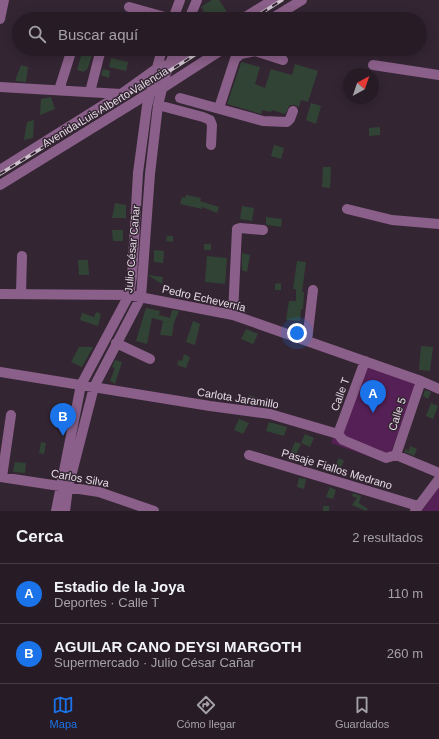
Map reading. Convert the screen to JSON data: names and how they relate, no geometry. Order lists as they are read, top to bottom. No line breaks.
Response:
{"streets":{"street":["Avenida Luis Alberto Valencia","Julio César Cañar","Pedro Echeverría","Calle T","Carlota Jaramillo","Calle 5","Pasaje Fiallos Medrano","Carlos Silva"]},"crossings":[["Avenida Luis Alberto Valencia","Julio César Cañar"],["Julio César Cañar","Pedro Echeverría"],["Julio César Cañar","Carlota Jaramillo"],["Julio César Cañar","Carlos Silva"],["Pedro Echeverría","Calle T"],["Pedro Echeverría","Calle 5"],["Calle T","Carlota Jaramillo"],["Carlota Jaramillo","Calle 5"]],"north":"top right","page":{"search":"Buscar aquí","pins":["A","B"],"heading":["Cerca","2 resultados"],"list":[{"mark":"A","name":"Estadio de la Joya","note":"Deportes · Calle T","value":"110 m"},{"mark":"B","name":"AGUILAR CANO DEYSI MARGOTH","note":"Supermercado · Julio César Cañar","value":"260 m"}],"nav":["Mapa","Cómo llegar","Guardados"]}}
